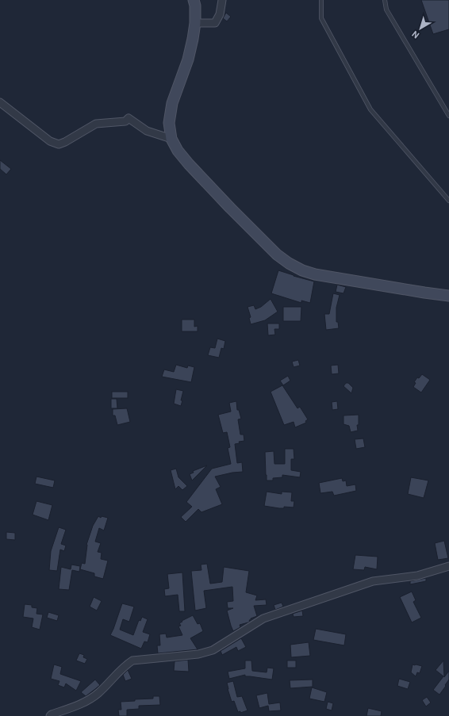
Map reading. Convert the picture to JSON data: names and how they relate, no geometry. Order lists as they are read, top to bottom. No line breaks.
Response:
{"north":"bottom left"}
